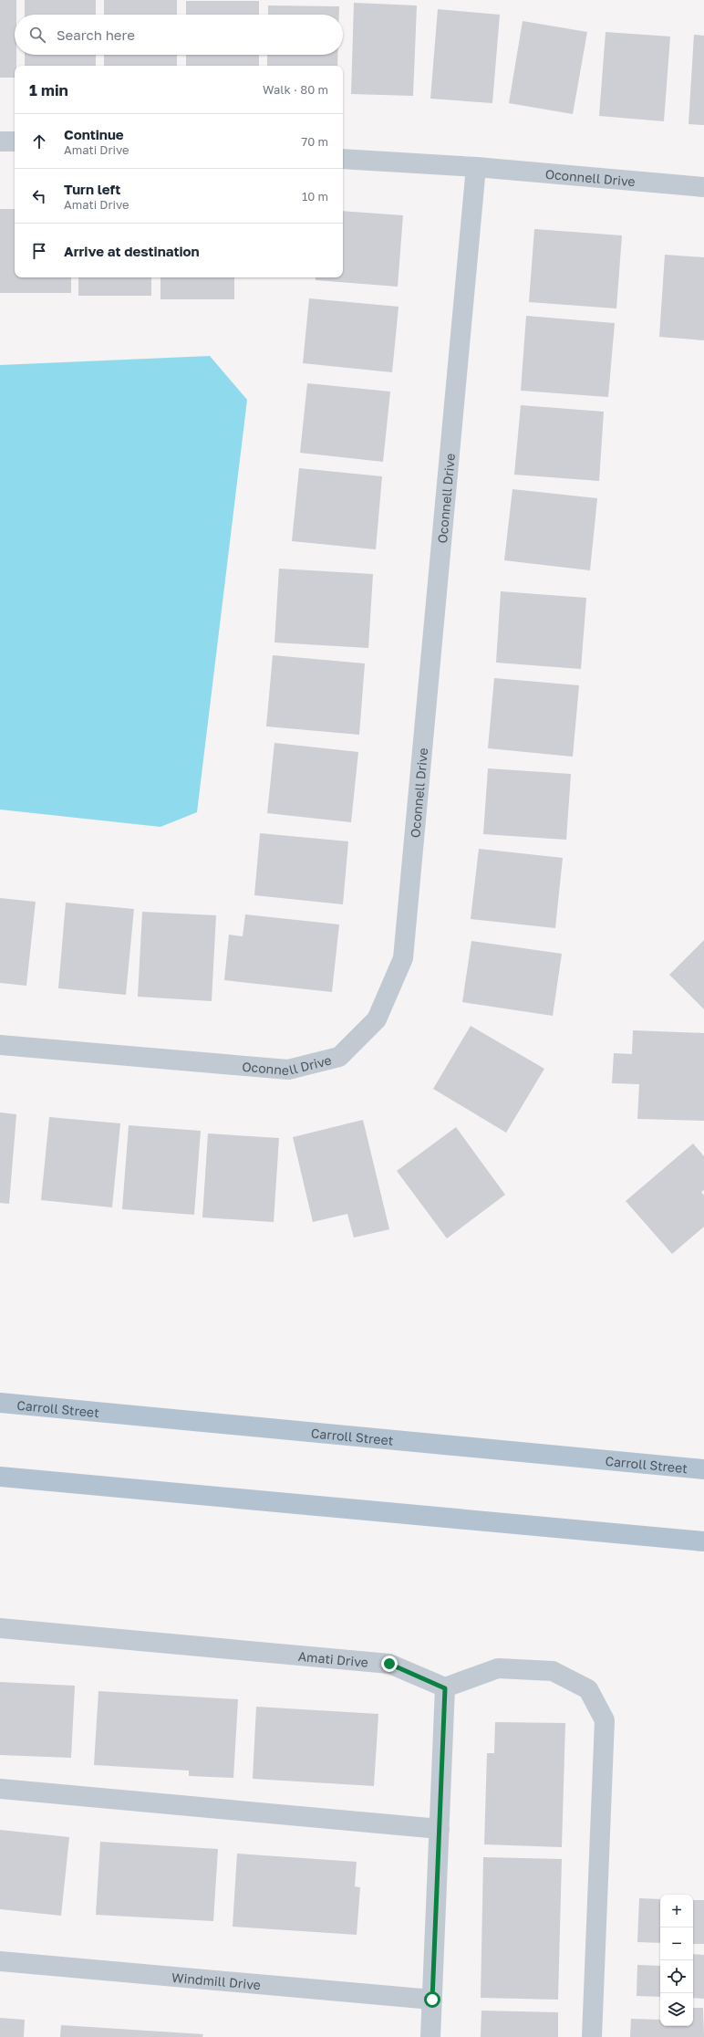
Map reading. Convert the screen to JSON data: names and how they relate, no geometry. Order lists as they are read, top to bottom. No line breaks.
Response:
{"streets":{"main road":["Carroll Street"],"street":["Oconnell Drive","Amati Drive","Windmill Drive"]},"page":{"search":"Search here","heading":["1 min","Walk · 80 m"],"list":[["Continue","Amati Drive","70 m"],["Turn left","Amati Drive","10 m"],"Arrive at destination"],"map_buttons":["+","−"]}}
